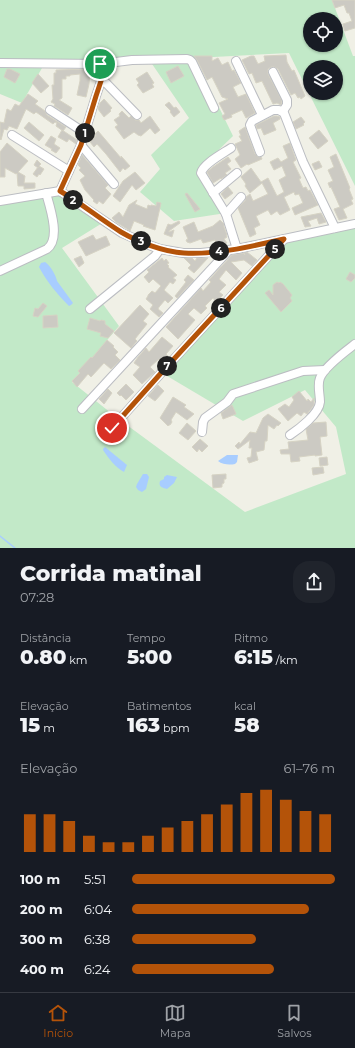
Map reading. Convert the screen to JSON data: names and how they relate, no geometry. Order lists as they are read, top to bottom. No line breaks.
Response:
{"page":{"pins":["1","2","3","5","4","6","7"],"heading":["Corrida matinal","07:28"],"stats":[["Distância","0.80 km"],["Tempo","5:00"],["Ritmo","6:15 /km"],["Elevação","15 m"],["Batimentos","163 bpm"],["kcal","58"]],"chart":["Elevação","61–76 m"],"list":[{"name":"100 m","note":"5:51"},{"name":"200 m","note":"6:04"},{"name":"300 m","note":"6:38"},{"name":"400 m","note":"6:24"}],"tabs":["Início","Mapa","Salvos"]}}
